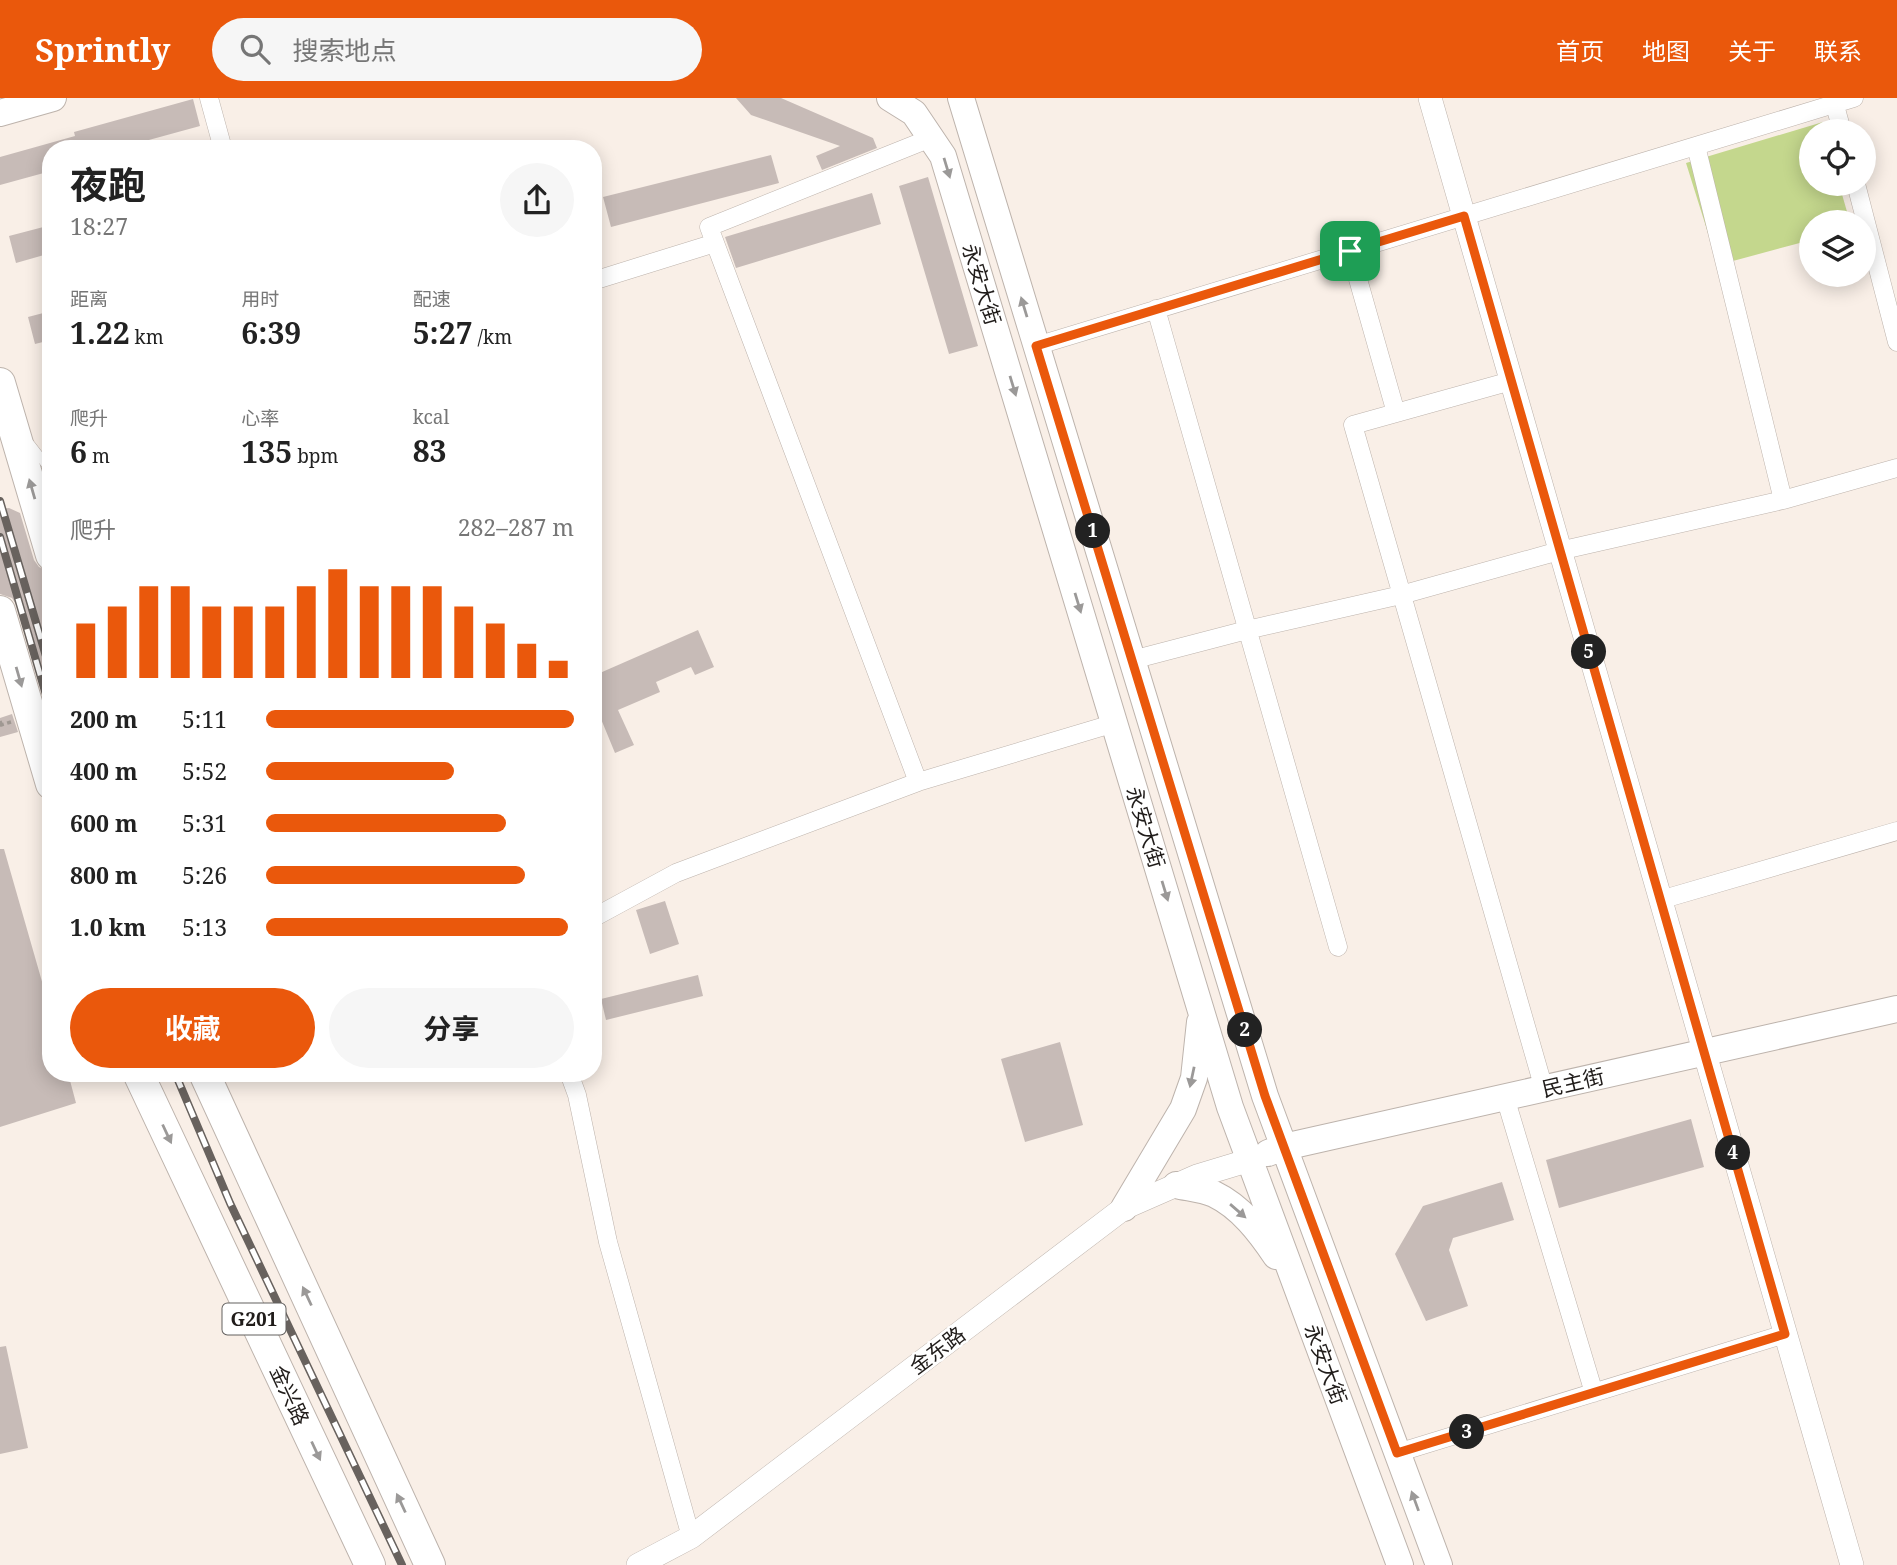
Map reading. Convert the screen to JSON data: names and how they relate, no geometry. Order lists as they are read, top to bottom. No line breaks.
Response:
{"streets":{"highway":["G201","金兴路"],"main road":["永安大街","民主街"],"street":["金东路"]},"crossings":[["永安大街","民主街"],["永安大街","金东路"],["民主街","金东路"]],"page":{"header":"Sprintly","search":"搜索地点","nav":["首页","地图","关于","联系"],"heading":["夜跑","18:27"],"stats":[["距离","1.22 km"],["用时","6:39"],["配速","5:27 /km"],["爬升","6 m"],["心率","135 bpm"],["kcal","83"]],"chart":["爬升","282–287 m"],"pins":["1","5","2","4","3"],"list":[{"name":"200 m","note":"5:11"},{"name":"400 m","note":"5:52"},{"name":"600 m","note":"5:31"},{"name":"800 m","note":"5:26"},{"name":"1.0 km","note":"5:13"}],"buttons":["收藏","分享"]}}
